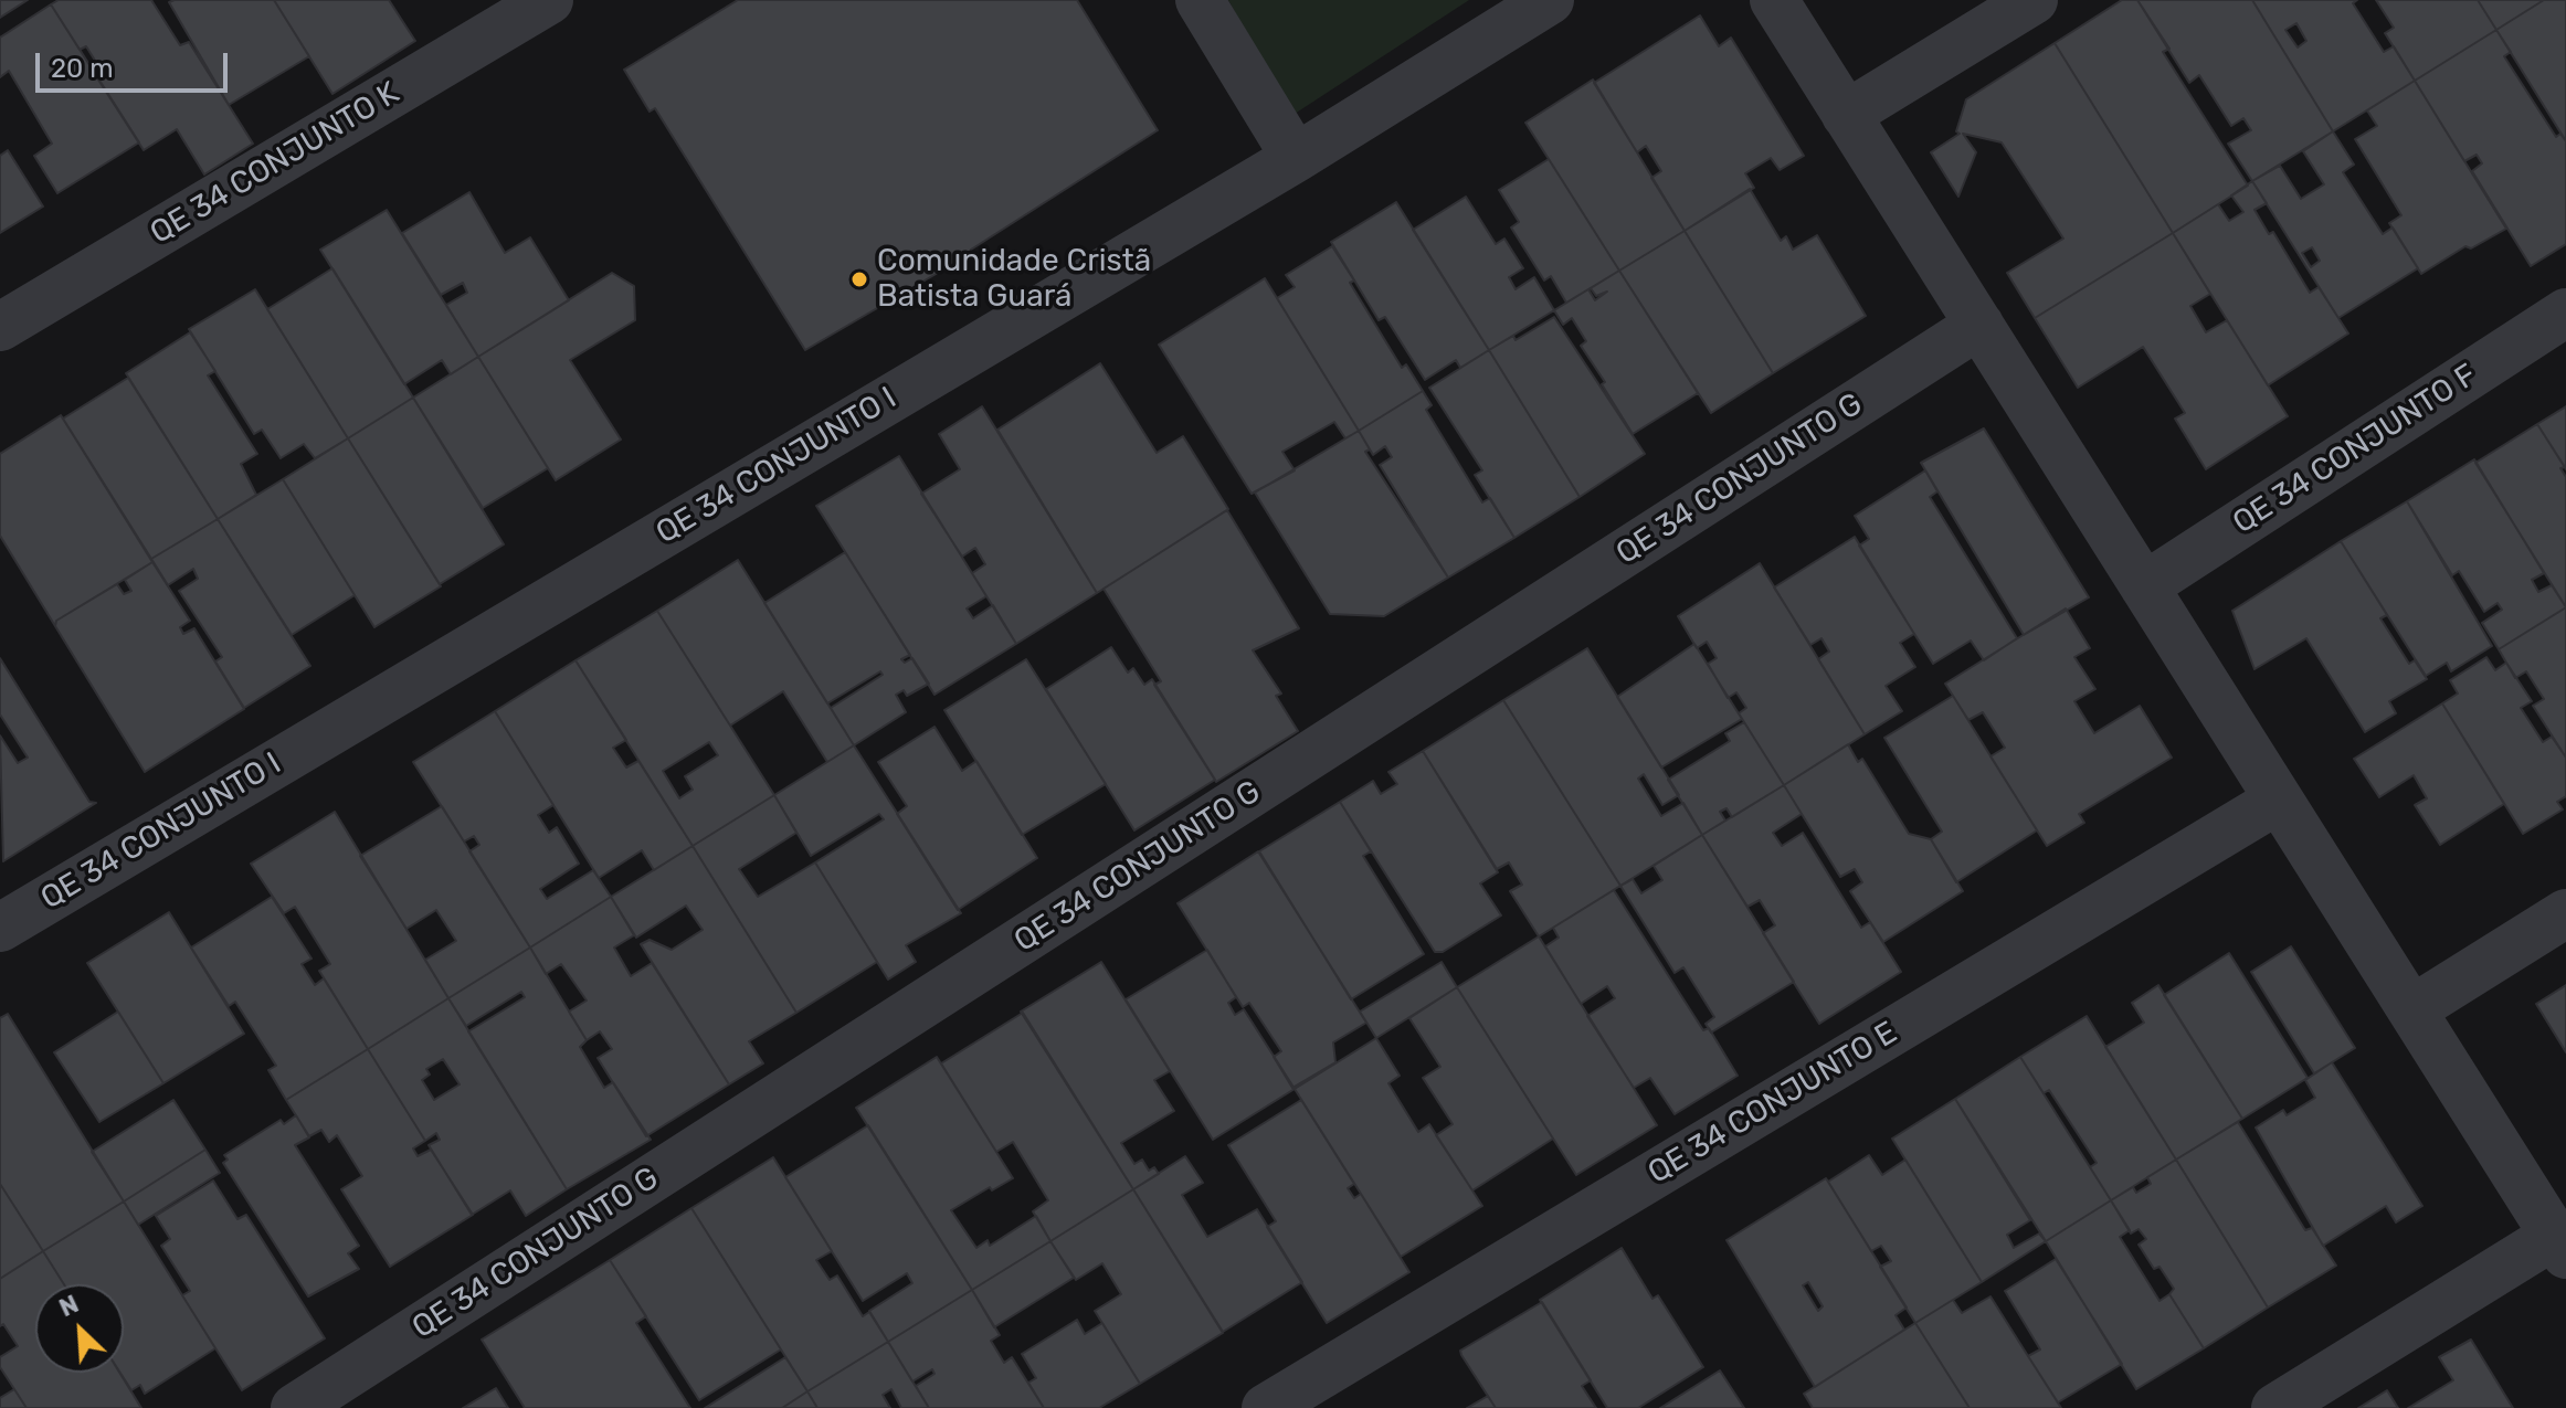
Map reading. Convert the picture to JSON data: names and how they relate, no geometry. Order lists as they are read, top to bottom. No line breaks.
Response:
{"streets":{"street":["QE 34 CONJUNTO K","QE 34 CONJUNTO F","QE 34 CONJUNTO I","QE 34 CONJUNTO G","QE 34 CONJUNTO E"]},"places":["Comunidade Cristã Batista Guará"],"scale_bar":"20 m","north":"top left"}
